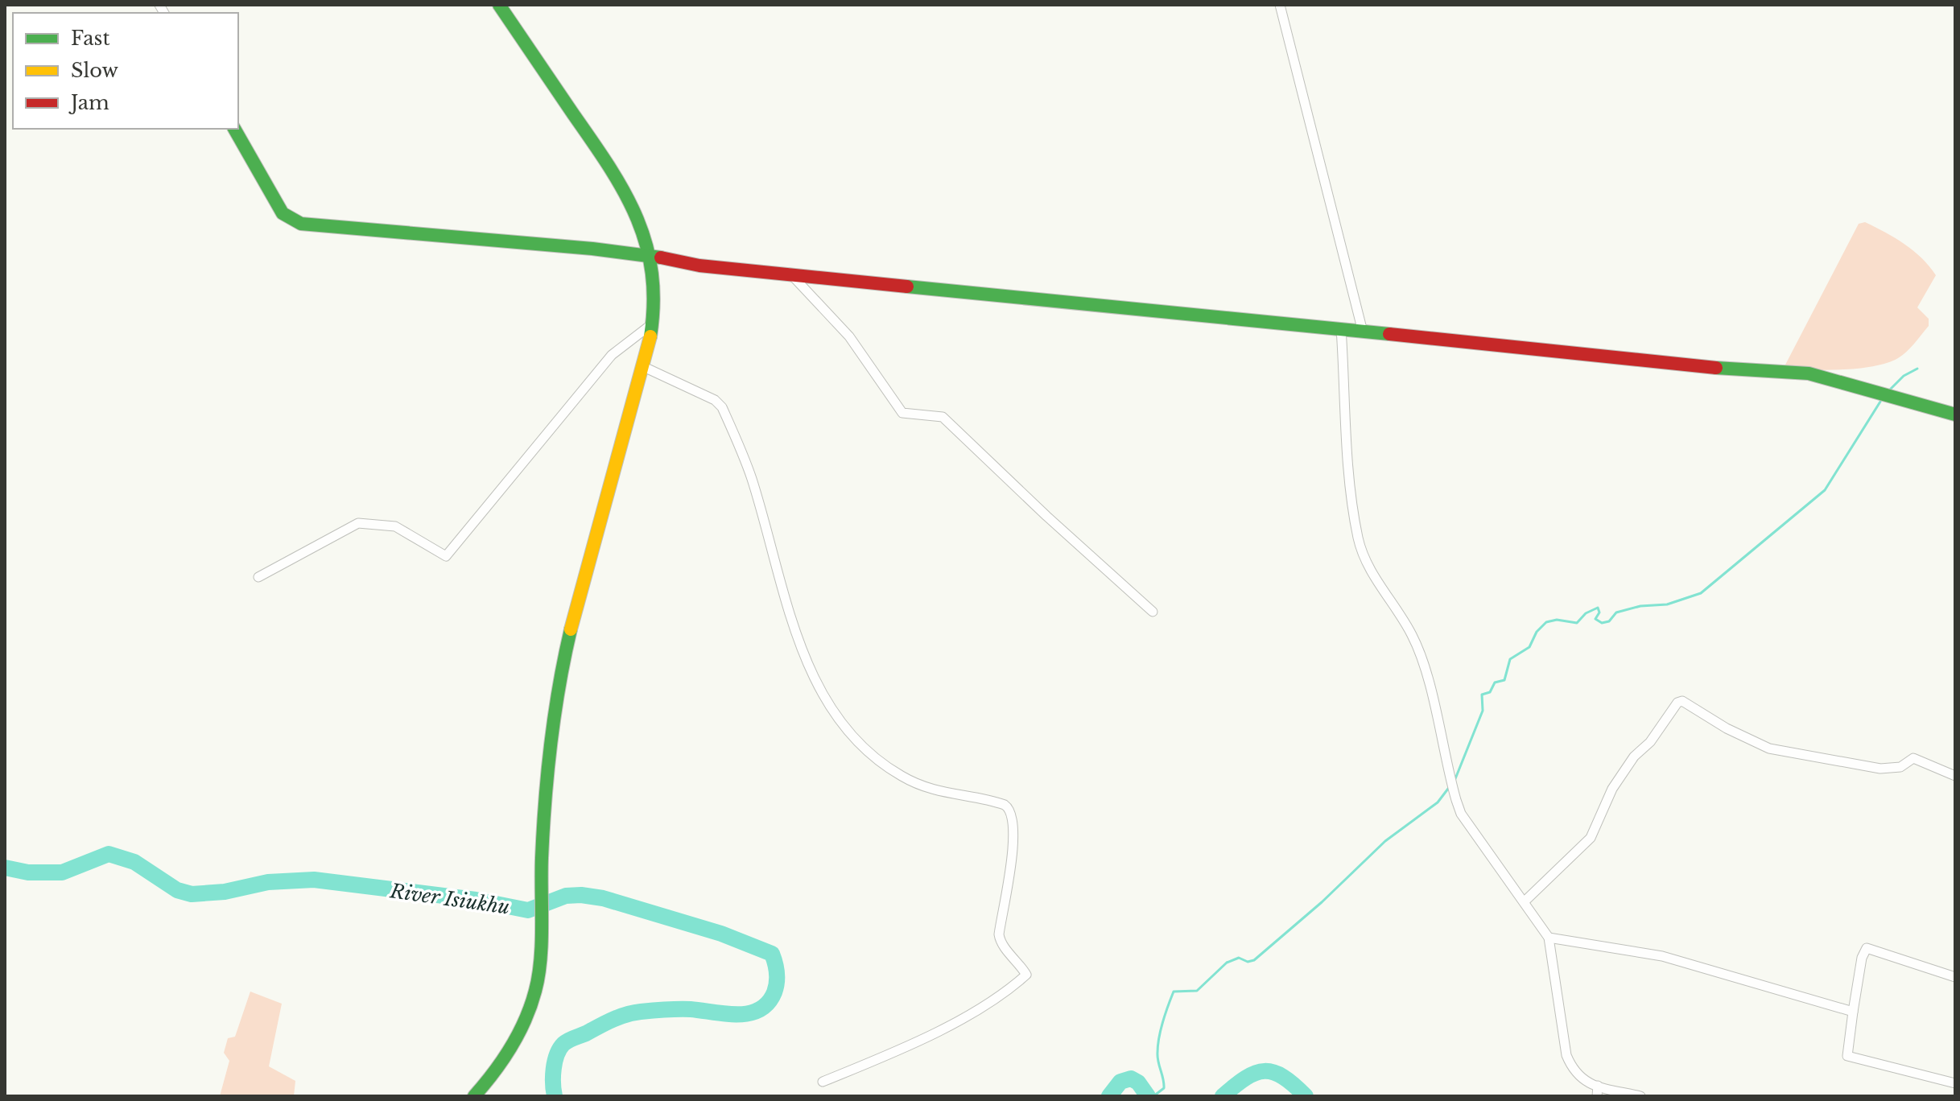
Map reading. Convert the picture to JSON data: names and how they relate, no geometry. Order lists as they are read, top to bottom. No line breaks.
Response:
{"water":["River Isiukhu"],"legend":["Fast","Slow","Jam"]}
